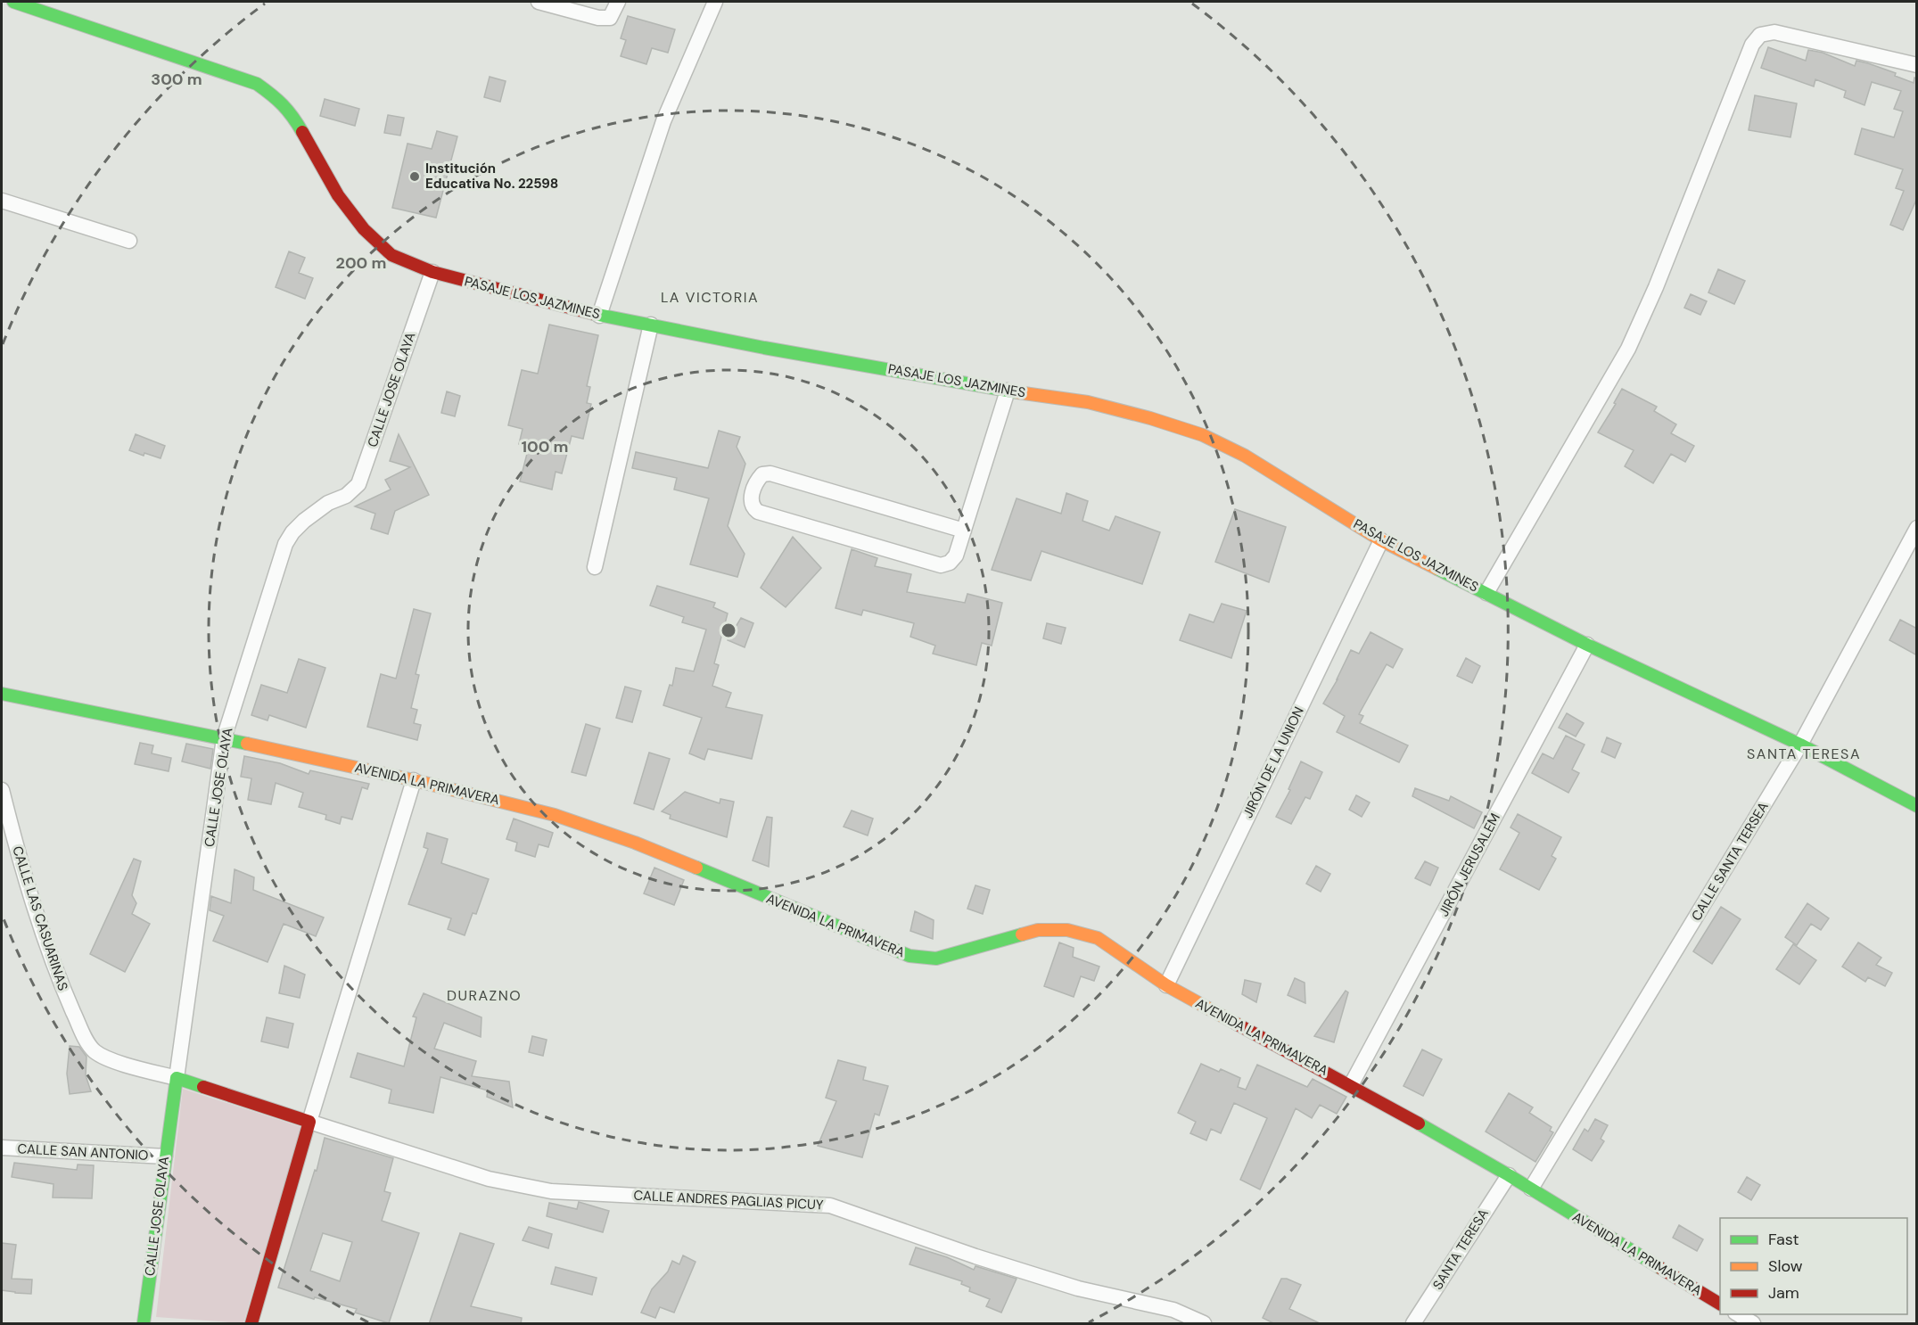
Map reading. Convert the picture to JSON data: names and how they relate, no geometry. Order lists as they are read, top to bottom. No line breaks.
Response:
{"streets":{"street":["PASAJE LOS JAZMINES","CALLE JOSE OLAYA","JIRÓN DE LA UNION","AVENIDA LA PRIMAVERA","CALLE SANTA TERSEA","JIRÓN JERUSALEM","CALLE LAS CASUARINAS","CALLE SAN ANTONIO","CALLE ANDRES PAGLIAS PICUY","SANTA TERESA"]},"crossings":[["PASAJE LOS JAZMINES","CALLE JOSE OLAYA"],["PASAJE LOS JAZMINES","JIRÓN DE LA UNION"],["PASAJE LOS JAZMINES","CALLE SANTA TERSEA"],["PASAJE LOS JAZMINES","JIRÓN JERUSALEM"],["CALLE JOSE OLAYA","AVENIDA LA PRIMAVERA"],["CALLE JOSE OLAYA","CALLE LAS CASUARINAS"],["CALLE JOSE OLAYA","CALLE SAN ANTONIO"],["JIRÓN DE LA UNION","AVENIDA LA PRIMAVERA"],["AVENIDA LA PRIMAVERA","CALLE SANTA TERSEA"],["AVENIDA LA PRIMAVERA","JIRÓN JERUSALEM"],["AVENIDA LA PRIMAVERA","SANTA TERESA"]],"districts":["LA VICTORIA","SANTA TERESA","DURAZNO"],"places":["Institución Educativa No. 22598"],"legend":["Fast","Slow","Jam"],"rings":["300 m","200 m","100 m"]}
